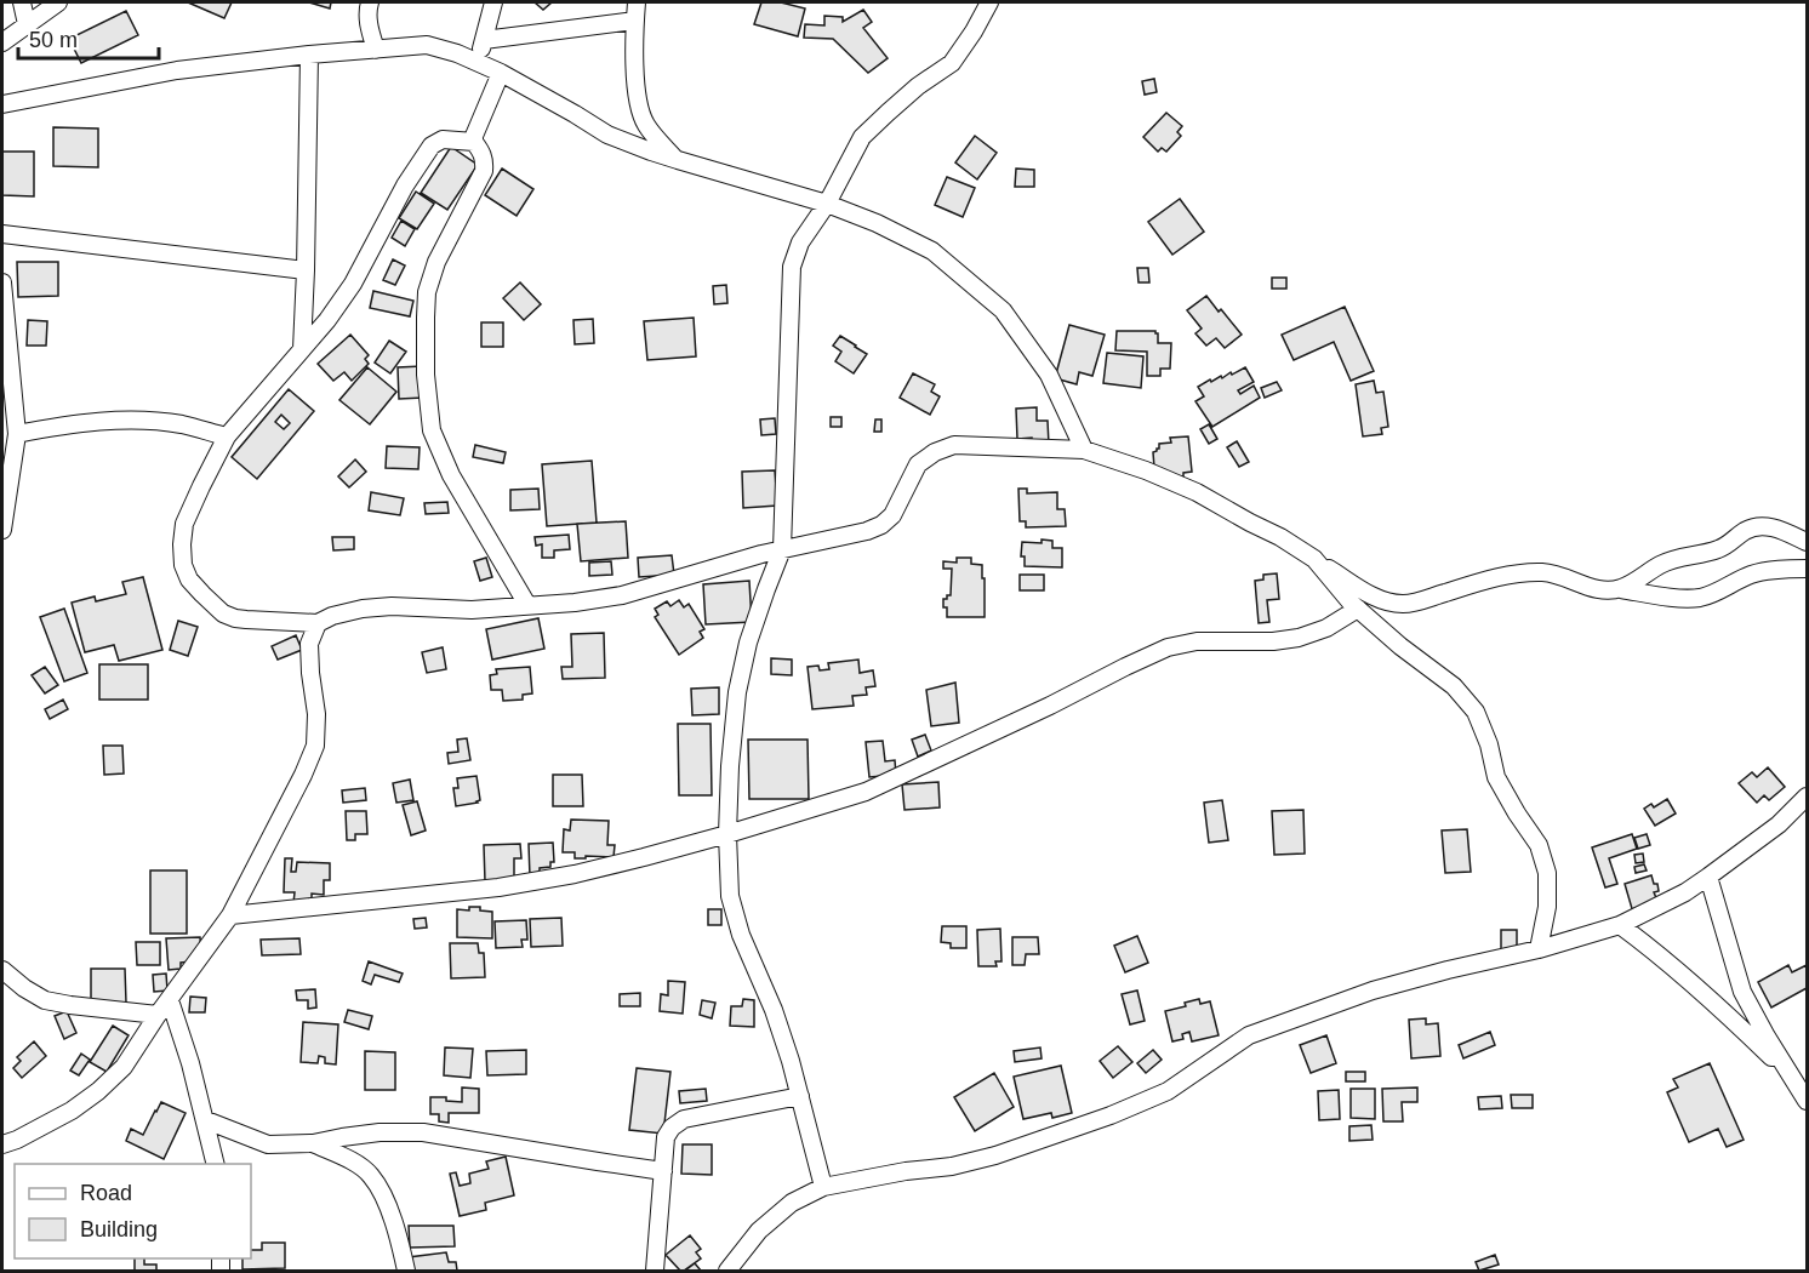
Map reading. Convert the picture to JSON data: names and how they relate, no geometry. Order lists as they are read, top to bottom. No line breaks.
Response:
{"legend":["Road","Building"],"scale_bar":"50 m"}
